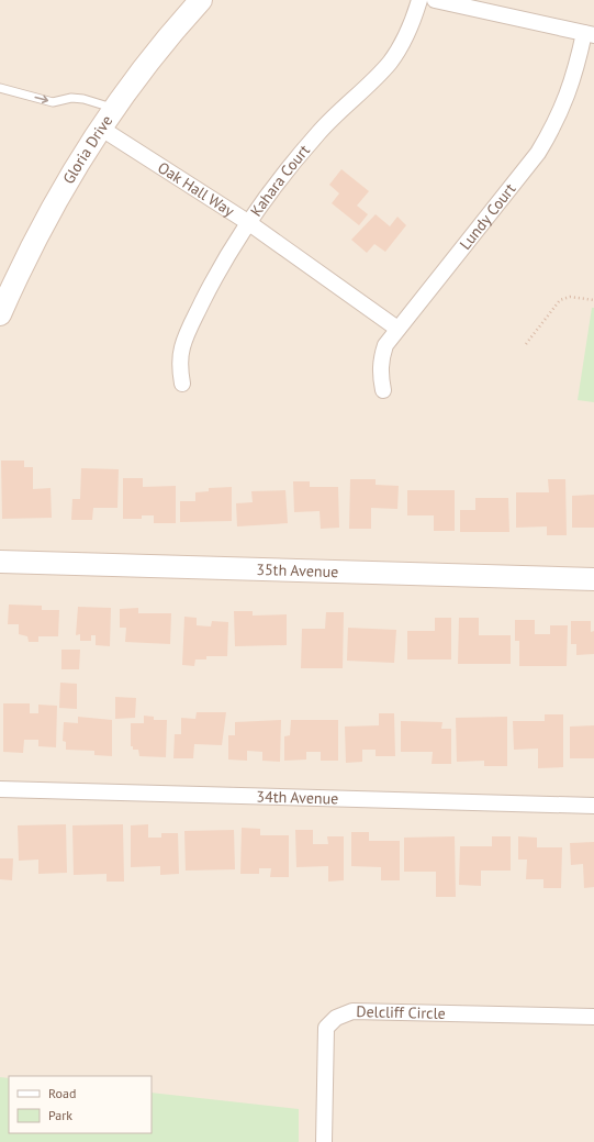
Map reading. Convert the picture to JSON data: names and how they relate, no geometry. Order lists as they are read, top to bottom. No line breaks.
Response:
{"streets":{"street":["Gloria Drive","Kahara Court","Oak Hall Way","Lundy Court","35th Avenue","34th Avenue","Delcliff Circle"]},"crossings":[["Gloria Drive","Oak Hall Way"],["Kahara Court","Oak Hall Way"],["Oak Hall Way","Lundy Court"]],"legend":["Road","Park"]}
